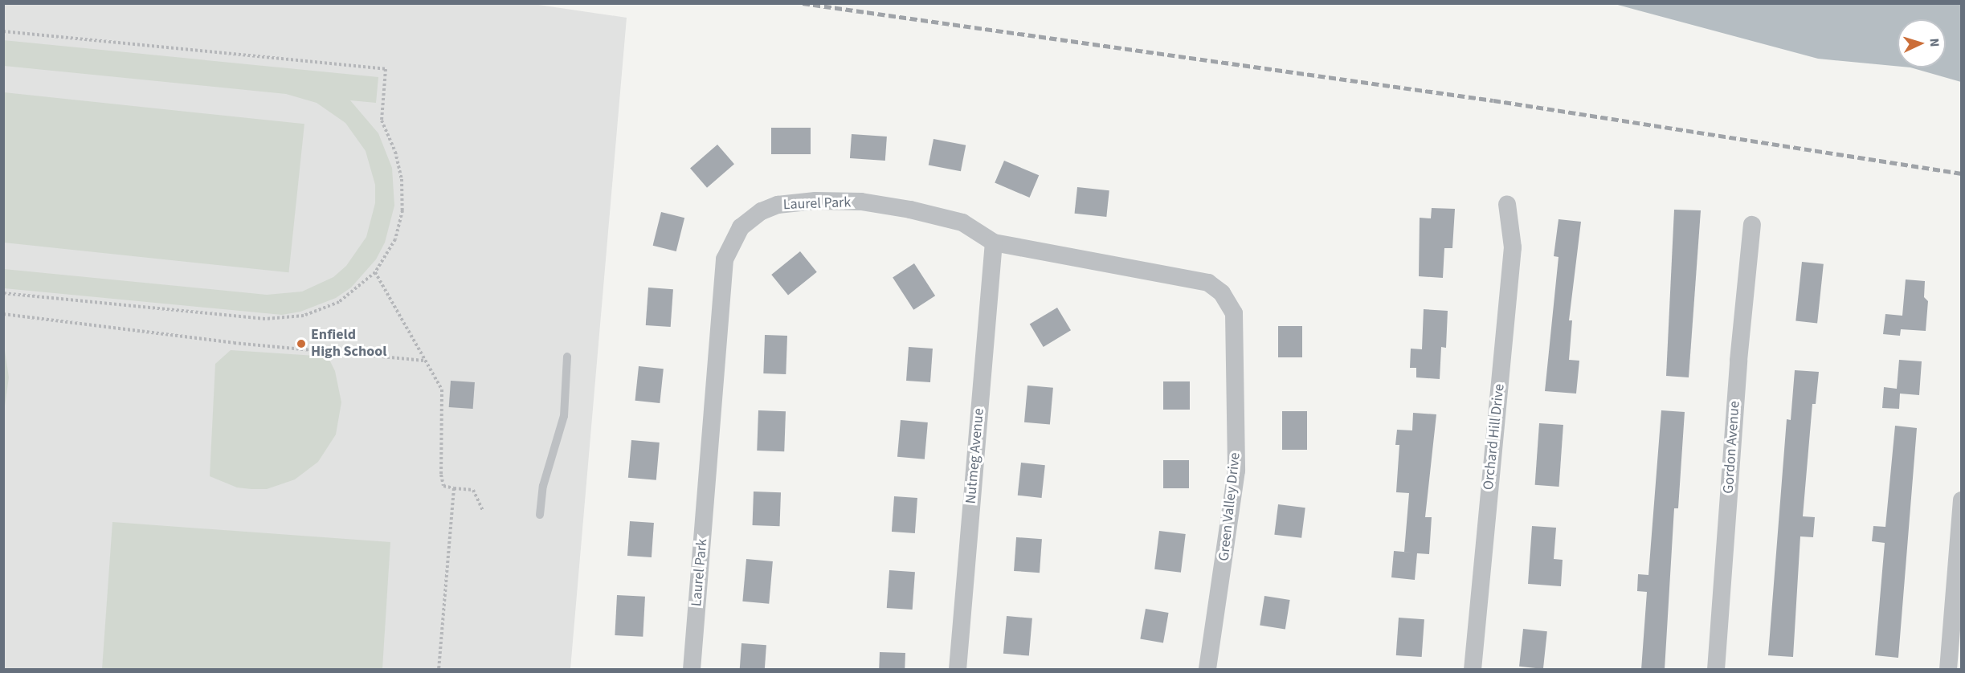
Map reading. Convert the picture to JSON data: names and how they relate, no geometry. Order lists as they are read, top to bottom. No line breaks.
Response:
{"streets":{"street":["Laurel Park","Orchard Hill Drive","Gordon Avenue","Nutmeg Avenue","Green Valley Drive"]},"crossings":[["Laurel Park","Nutmeg Avenue"],["Laurel Park","Green Valley Drive"]],"places":["Enfield High School"],"north":"right"}
